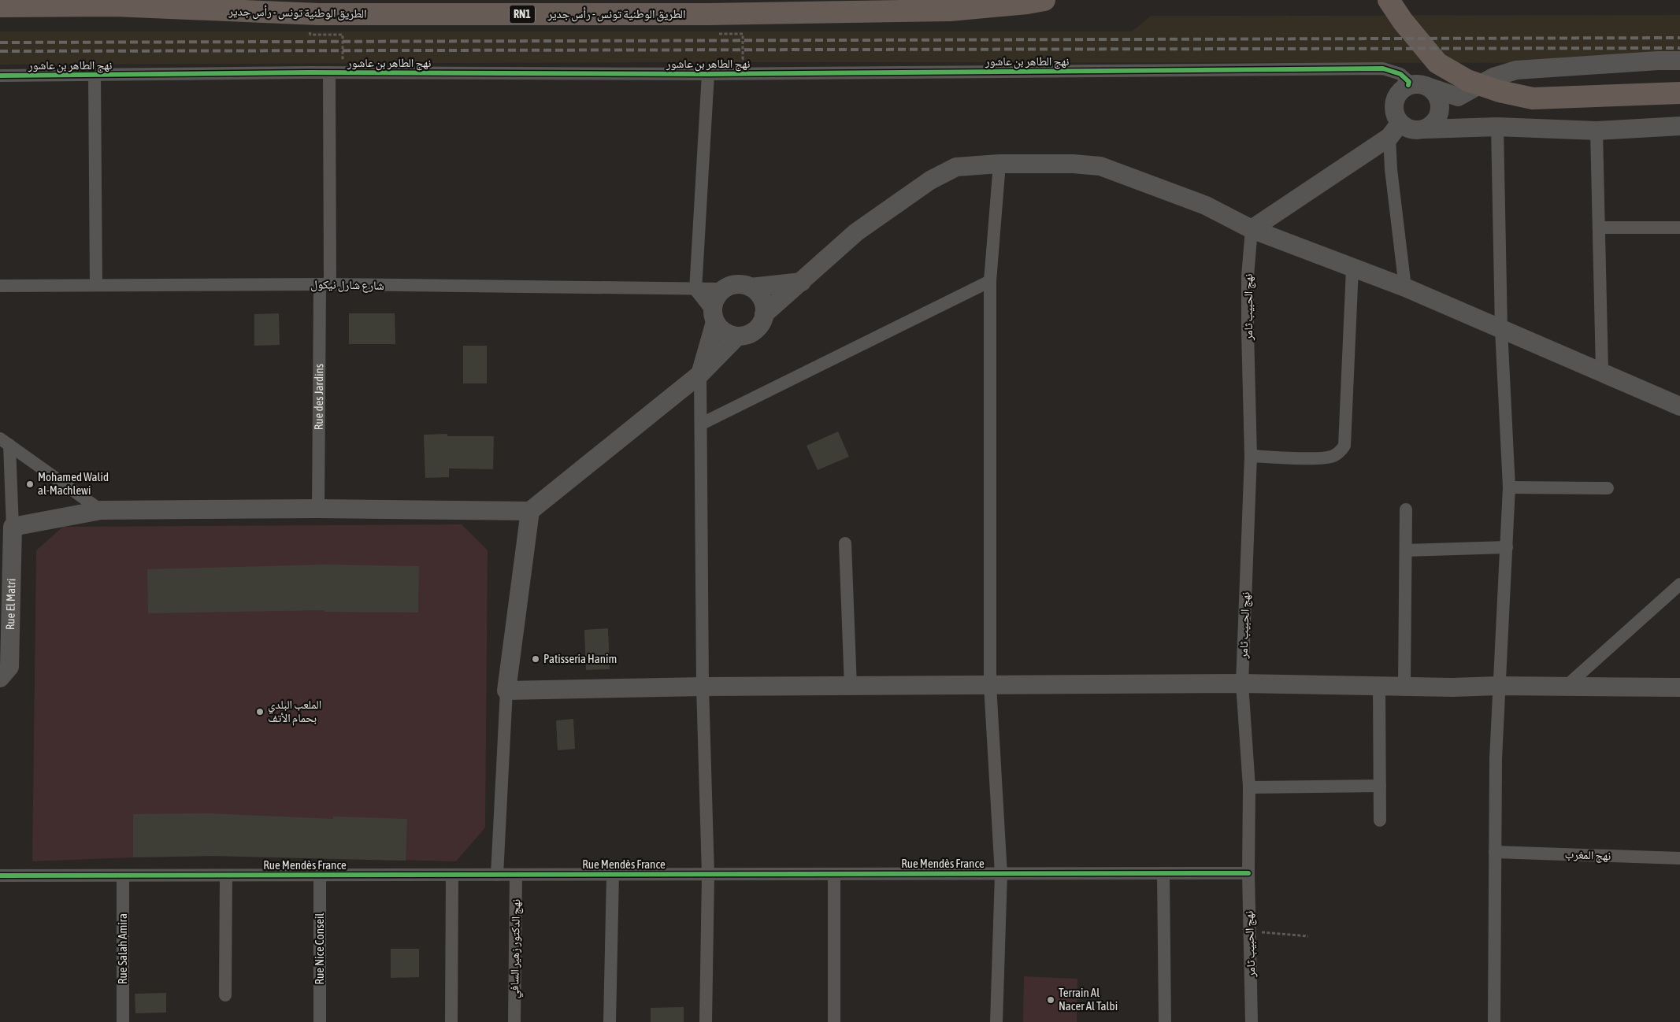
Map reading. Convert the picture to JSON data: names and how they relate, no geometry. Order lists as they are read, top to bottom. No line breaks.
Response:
{"streets":{"highway":["الطريق الوطنية تونس - رأس جدير","RN1"],"street":["نهج الطاهر بن عاشور","شارع شارل نيكول","نهج الحبيب ثامر","Rue des Jardins","Rue El Matri","نهج المغرب","Rue Mendès France","Rue Salah Amira","Rue Nice Conseil","نهج الدكتور زهير السافي"]},"crossings":[["نهج الطاهر بن عاشور","Rue des Jardins"],["شارع شارل نيكول","Rue des Jardins"],["نهج الحبيب ثامر","Rue Mendès France"],["Rue Mendès France","Rue Salah Amira"],["Rue Mendès France","Rue Nice Conseil"],["Rue Mendès France","نهج الدكتور زهير السافي"]],"places":["Mohamed Walid al-Machlewi","Patisseria Hanim","الملعب البلدي بحمام الأتف","Terrain Al Nacer Al Talbi"]}
